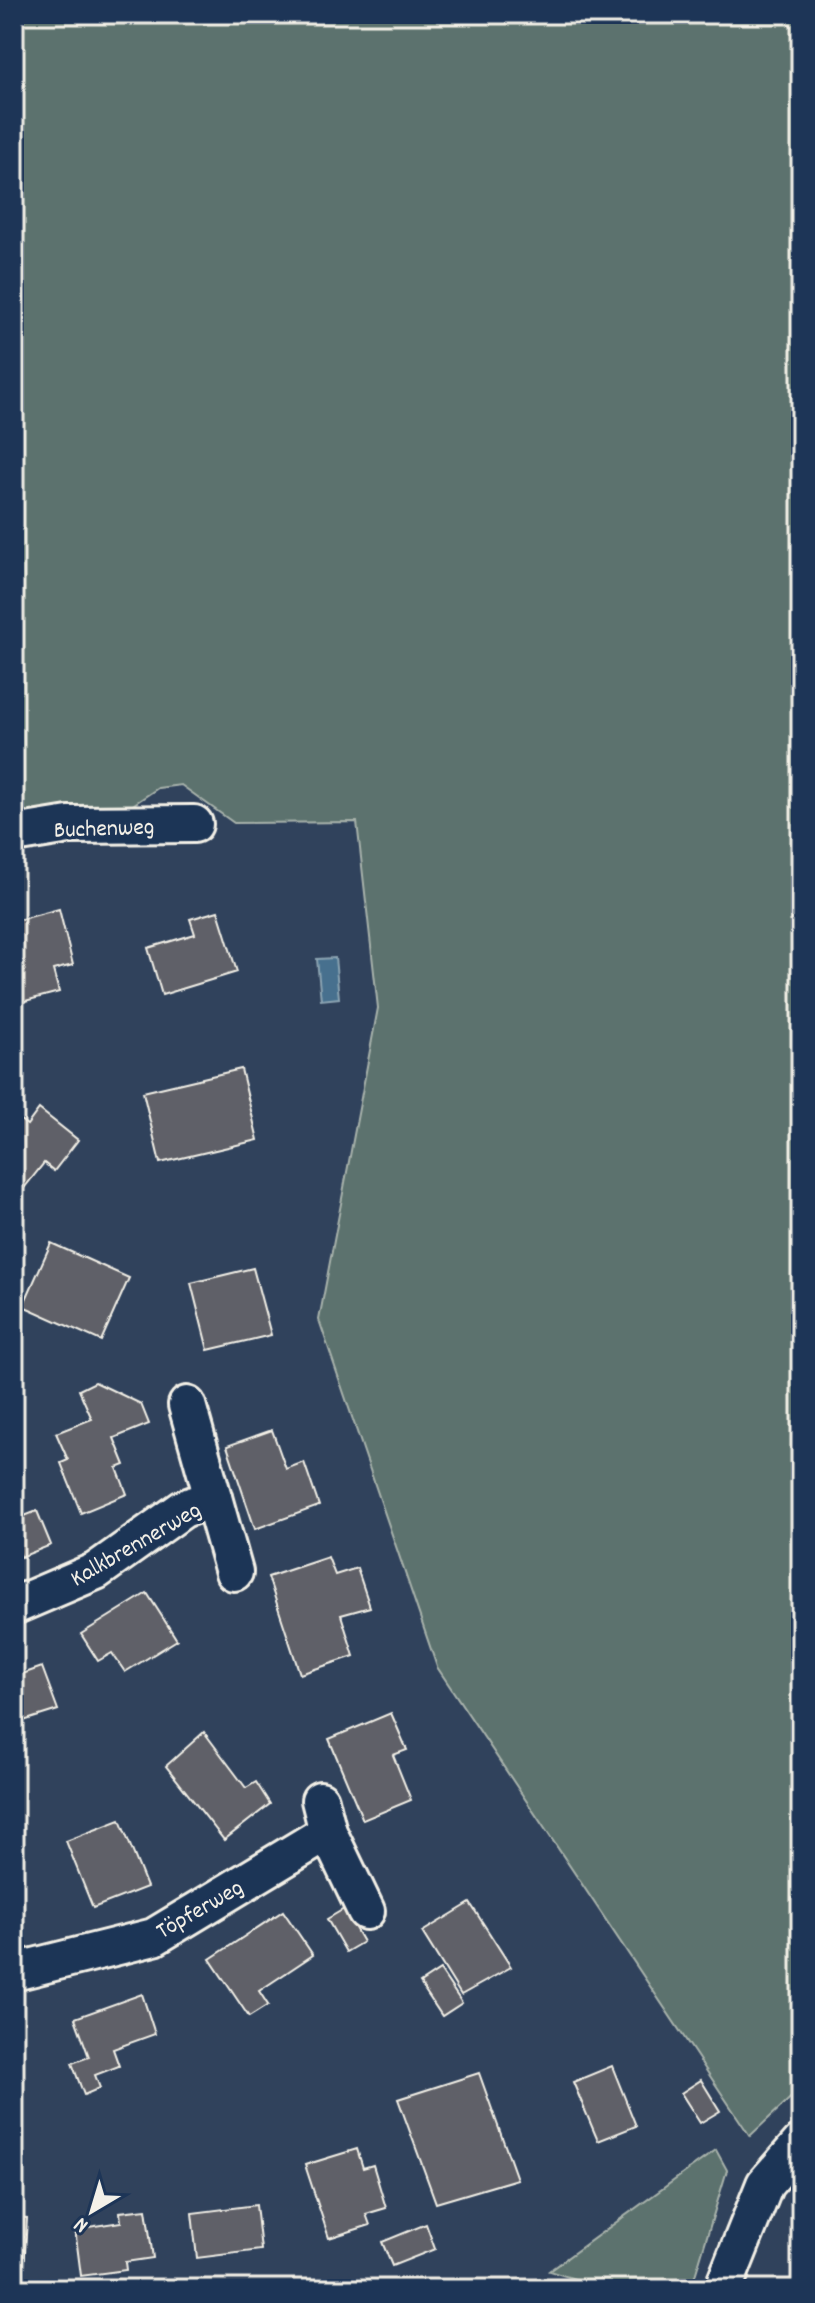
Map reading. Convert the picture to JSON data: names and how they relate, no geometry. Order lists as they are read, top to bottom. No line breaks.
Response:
{"streets":{"street":["Buchenweg","Kalkbrennerweg","Töpferweg"]},"north":"bottom left"}
